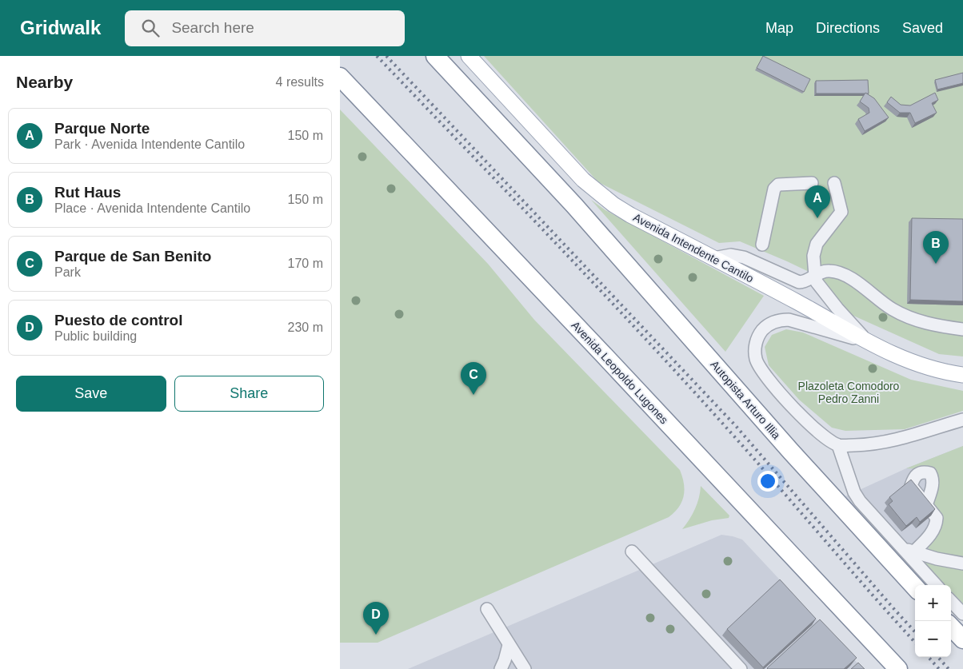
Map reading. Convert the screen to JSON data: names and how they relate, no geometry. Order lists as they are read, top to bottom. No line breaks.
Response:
{"streets":{"highway":["Avenida Leopoldo Lugones","Autopista Arturo Illia"],"main road":["Avenida Intendente Cantilo"]},"parks":["Plazoleta Comodoro Pedro Zanni"],"page":{"header":"Gridwalk","search":"Search here","nav":["Map","Directions","Saved"],"heading":["Nearby","4 results"],"list":[{"mark":"A","name":"Parque Norte","note":"Park · Avenida Intendente Cantilo","value":"150 m"},{"mark":"B","name":"Rut Haus","note":"Place · Avenida Intendente Cantilo","value":"150 m"},{"mark":"C","name":"Parque de San Benito","note":"Park","value":"170 m"},{"mark":"D","name":"Puesto de control","note":"Public building","value":"230 m"}],"pins":["A","B","C","D"],"buttons":["Save","Share"],"map_buttons":["+","−"]}}
